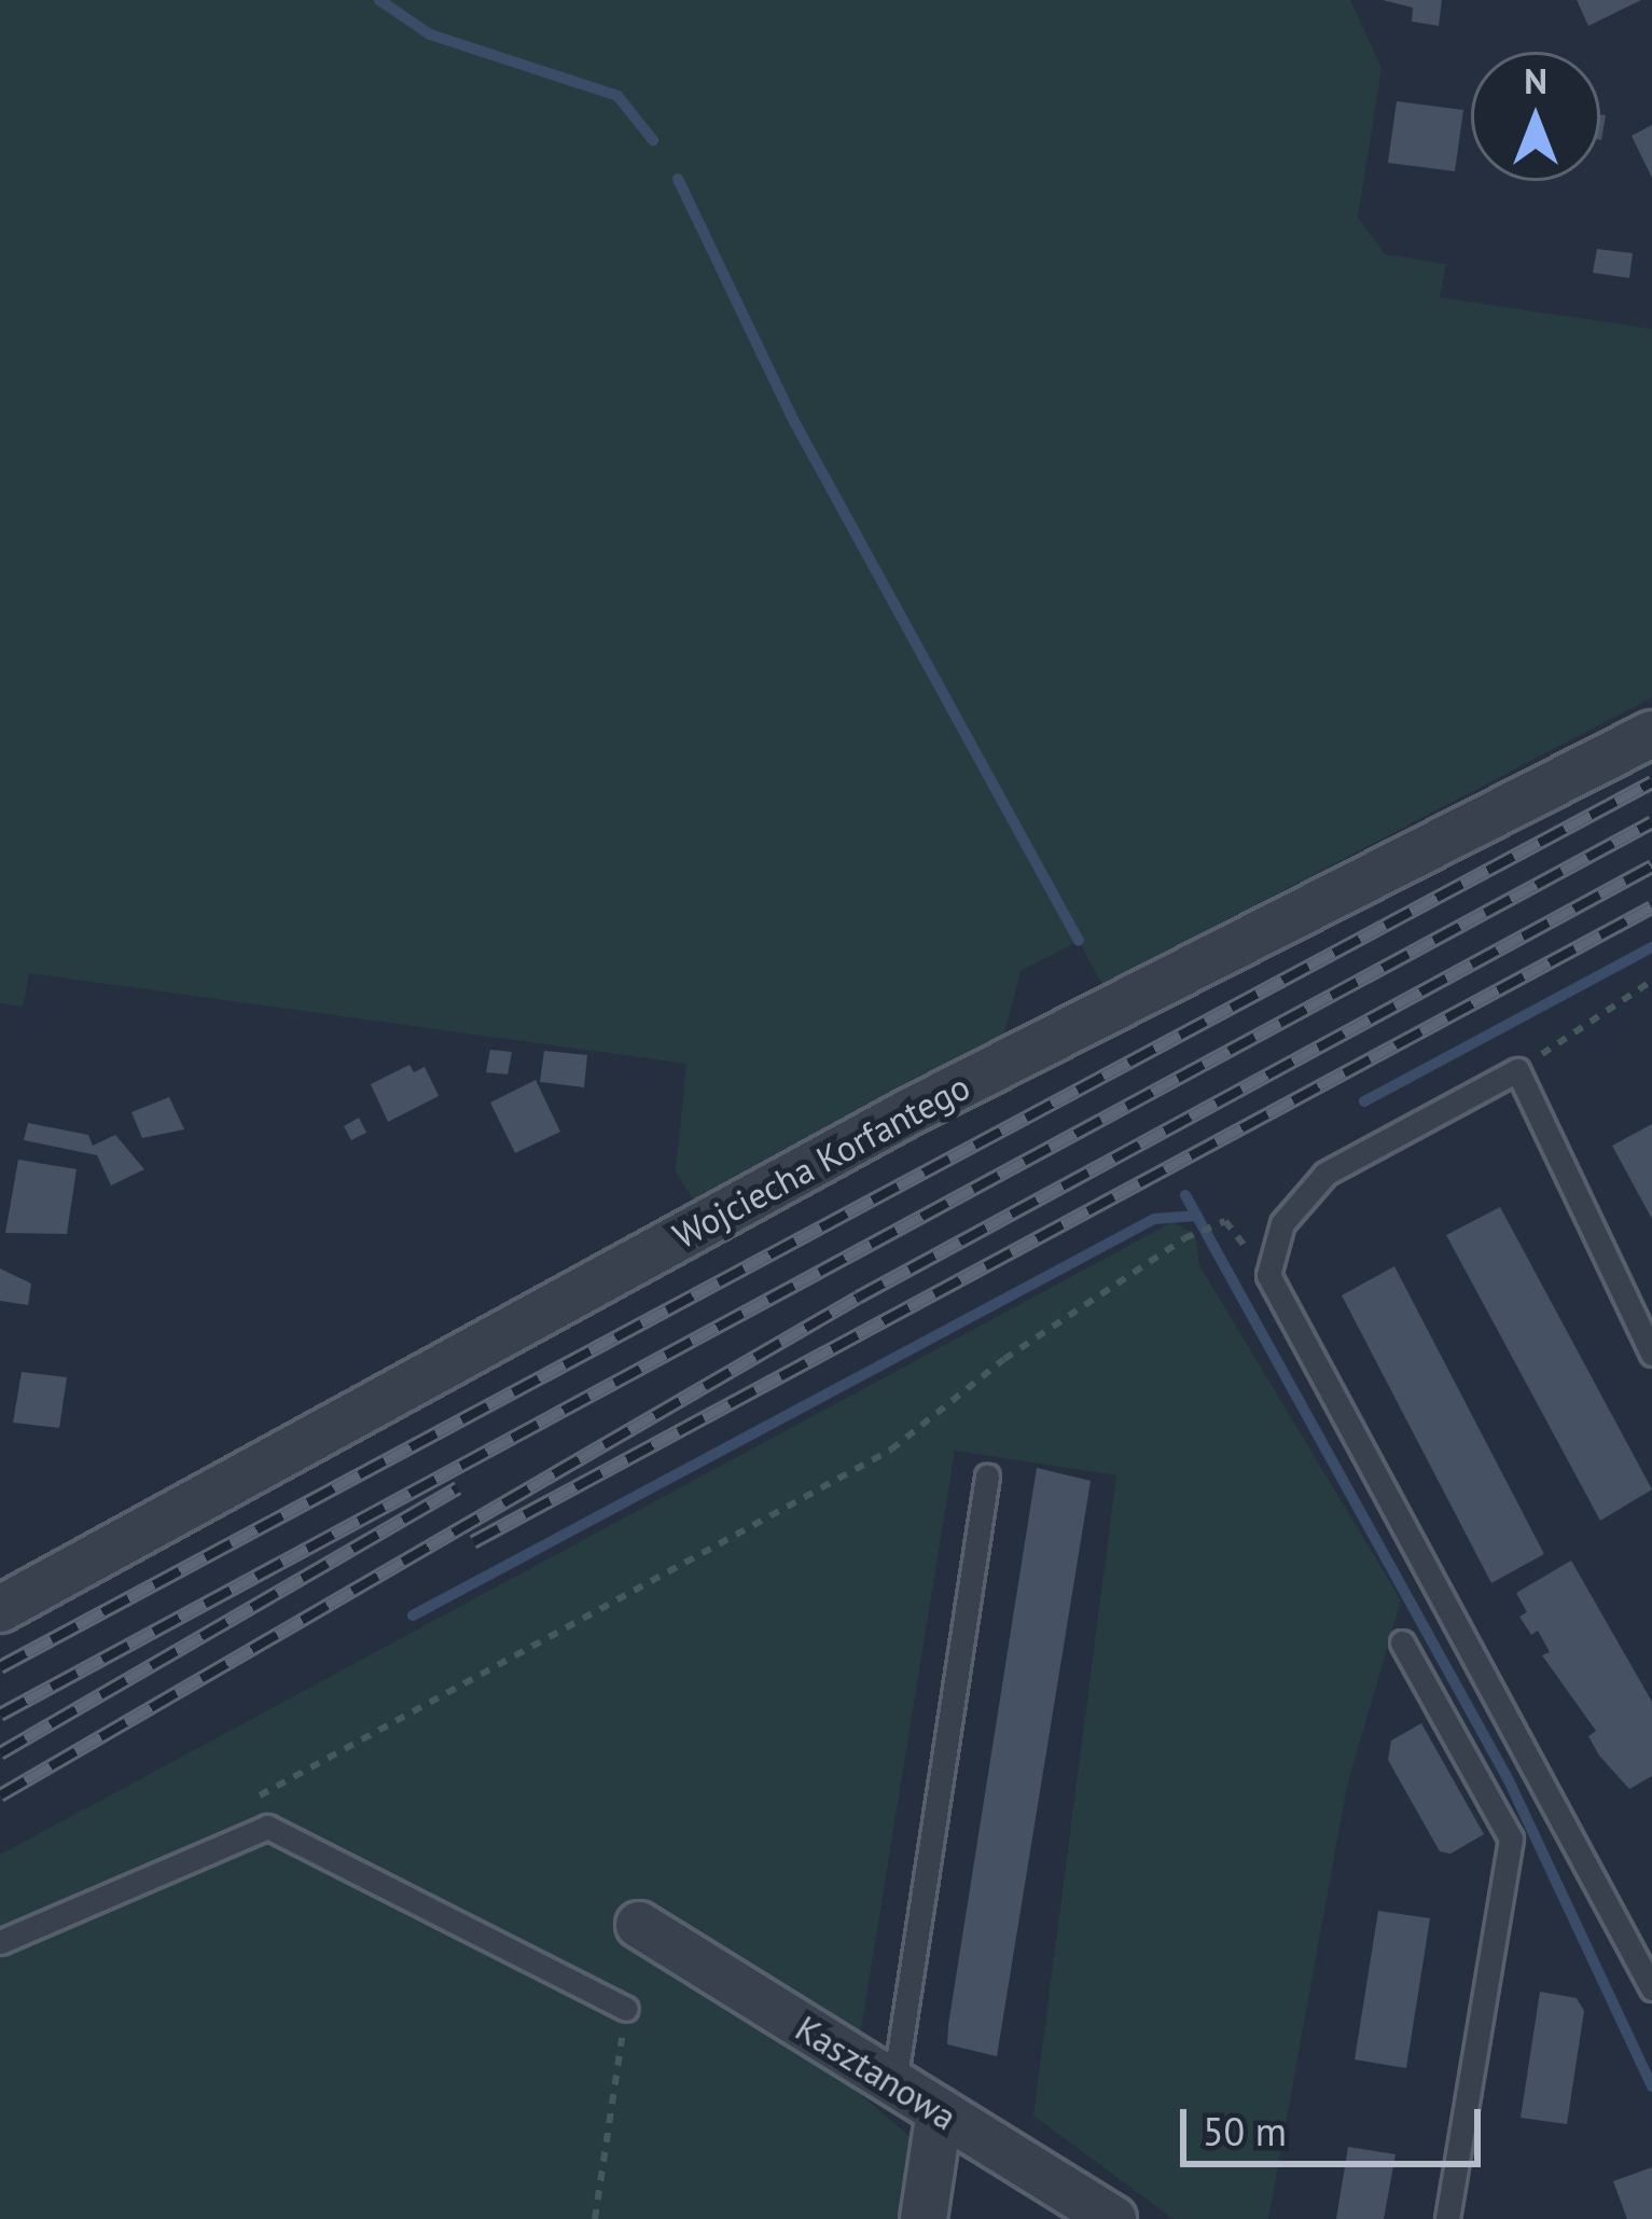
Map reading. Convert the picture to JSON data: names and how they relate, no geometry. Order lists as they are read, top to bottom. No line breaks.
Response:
{"streets":{"street":["Wojciecha Korfantego","Kasztanowa"]},"scale_bar":"50 m","north":"top"}
